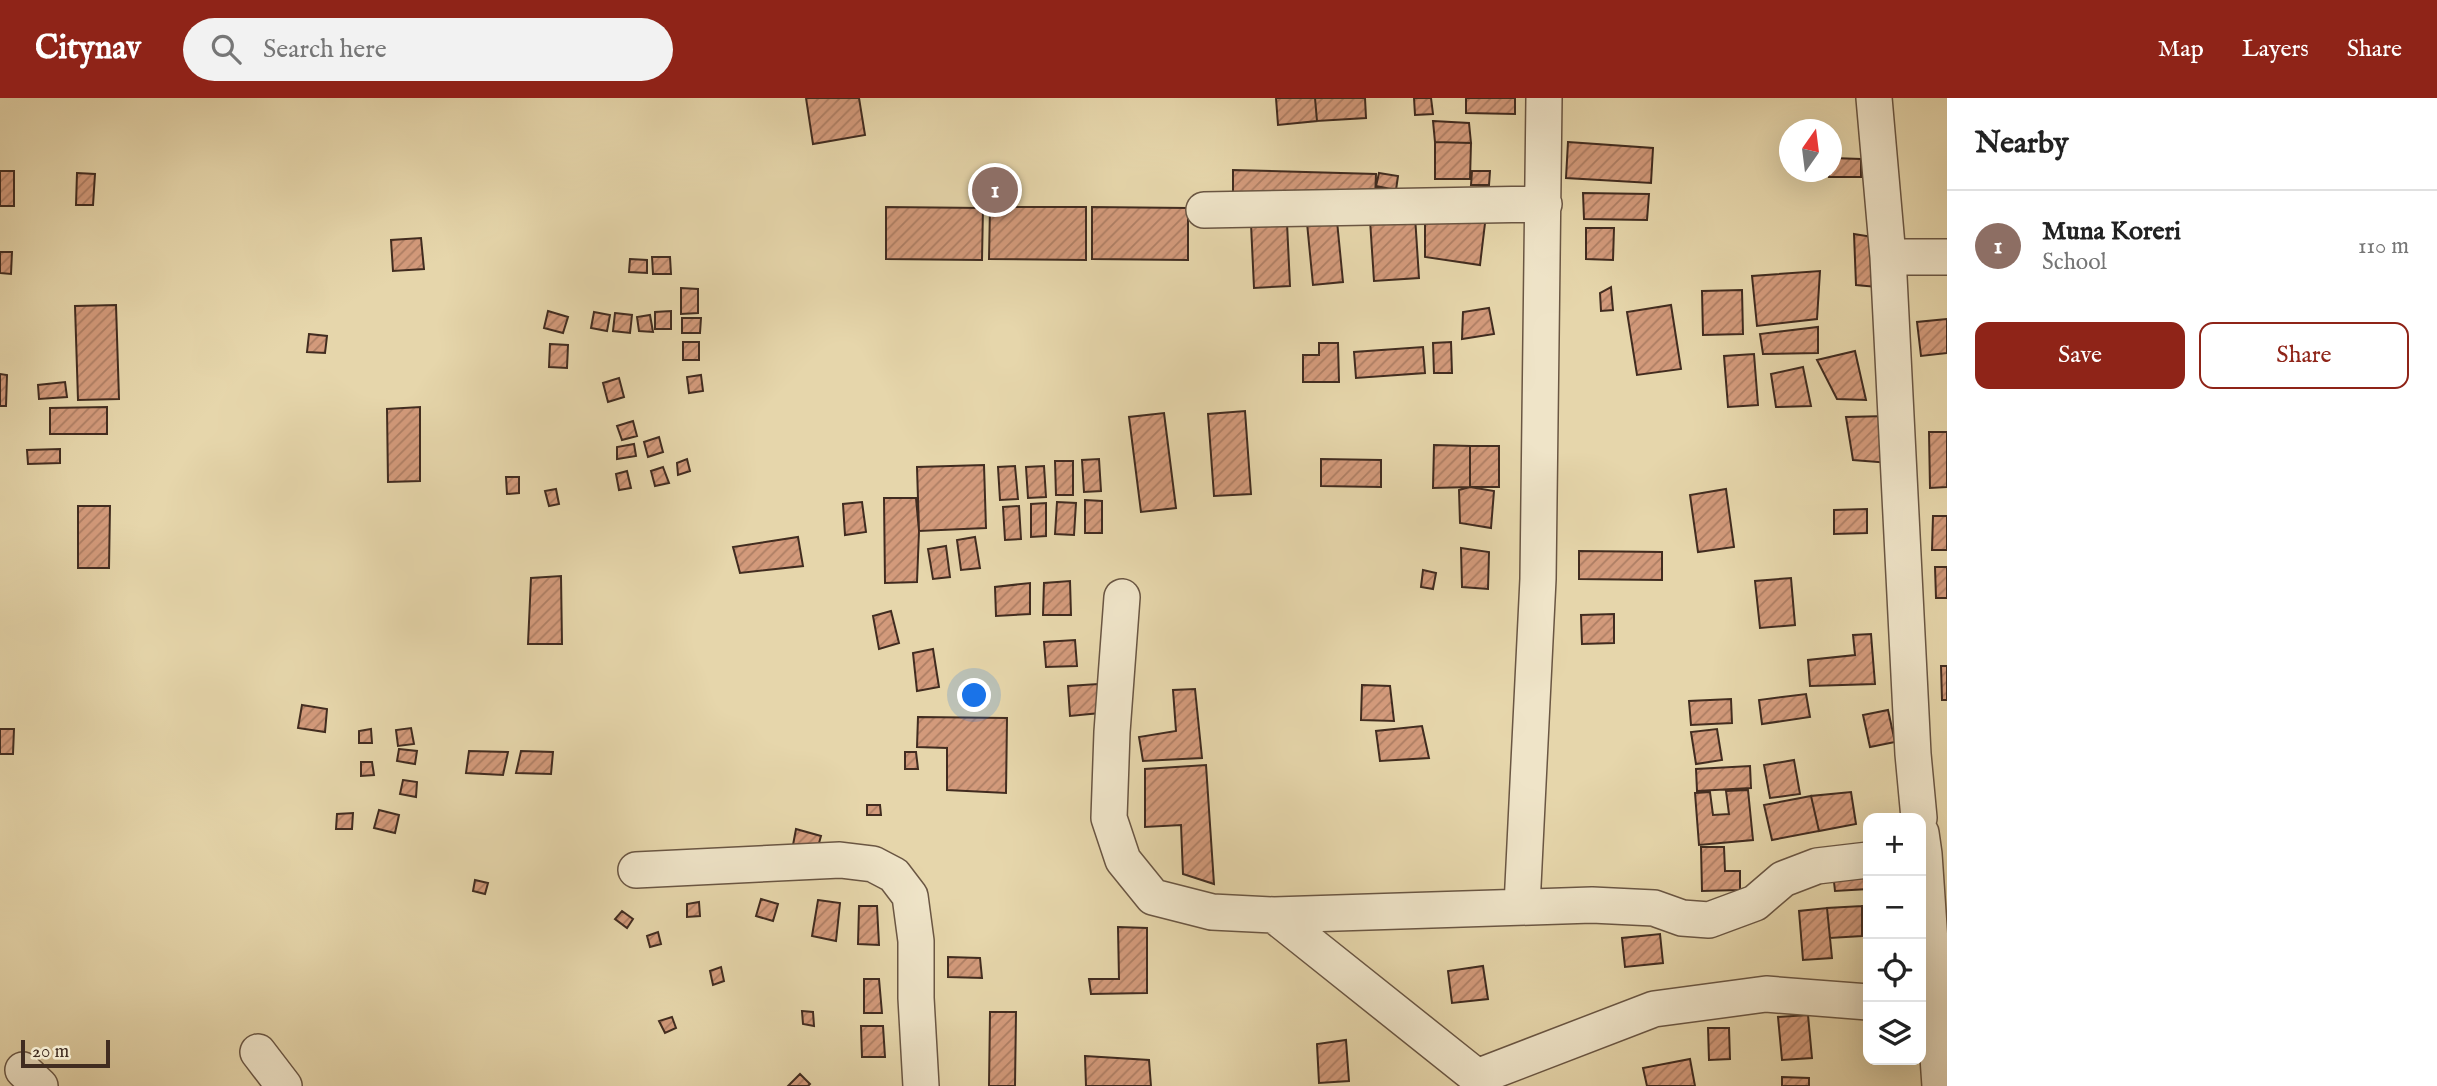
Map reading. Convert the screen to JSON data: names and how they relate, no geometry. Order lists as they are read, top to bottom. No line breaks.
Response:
{"scale_bar":"20 m","north":"top","page":{"header":"Citynav","search":"Search here","nav":["Map","Layers","Share"],"heading":"Nearby","pins":"1","list":[{"mark":"1","name":"Muna Koreri","note":"School","value":"110 m"}],"buttons":["Save","Share"],"map_buttons":["+","−"],"scale":"20 m"}}
